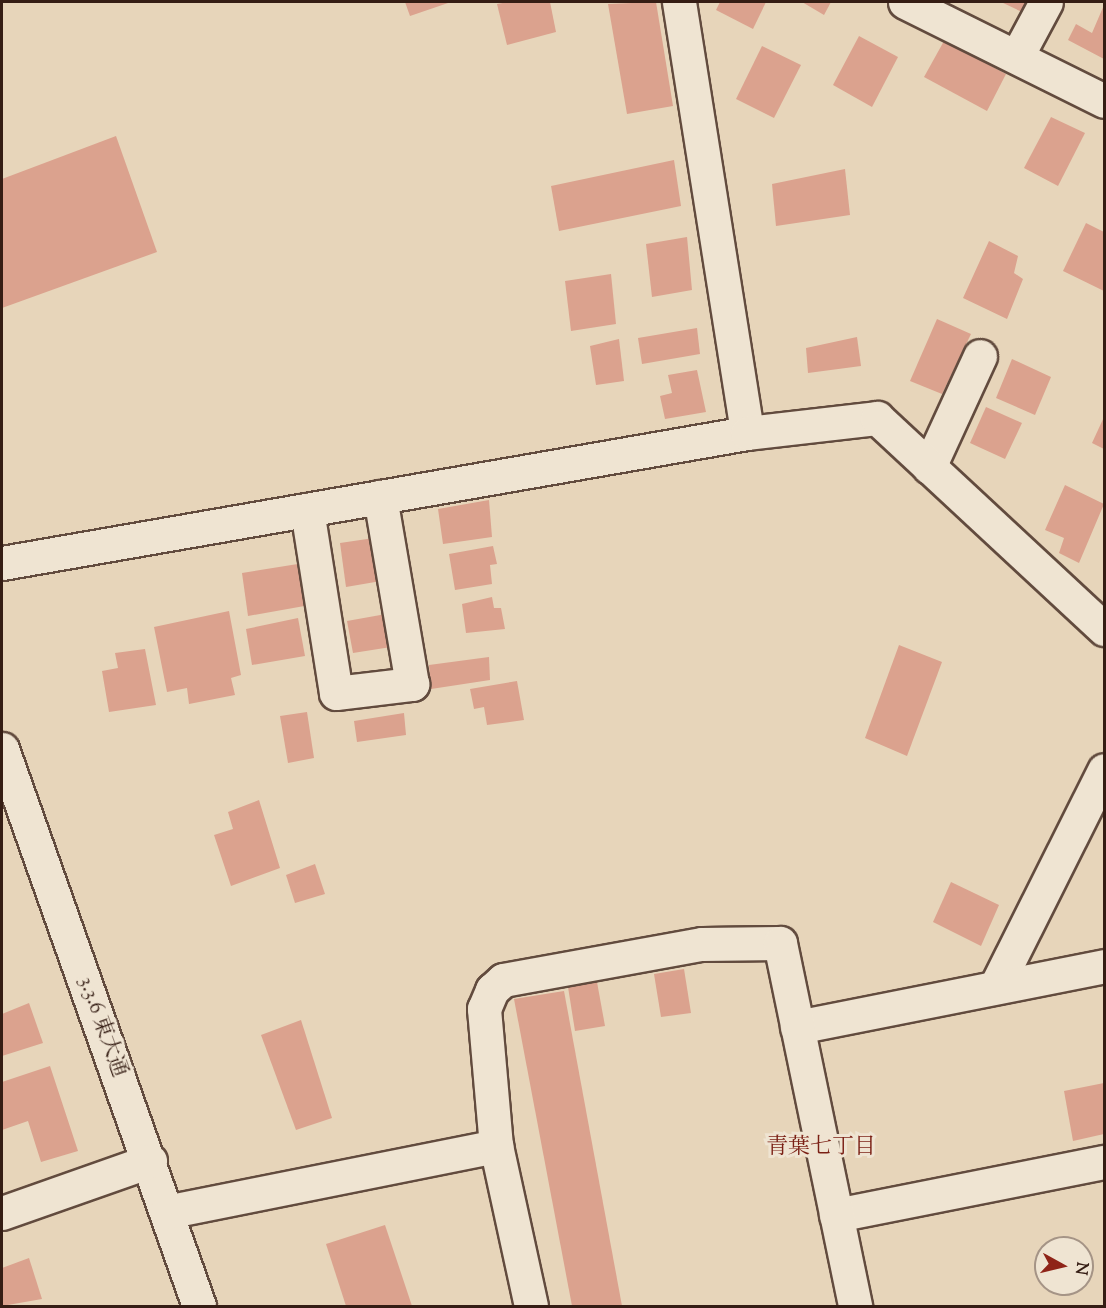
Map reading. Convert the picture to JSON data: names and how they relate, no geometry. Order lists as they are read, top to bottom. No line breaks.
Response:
{"streets":{"street":["3.3.6 東大通"]},"districts":["青葉七丁目"],"north":"right"}
